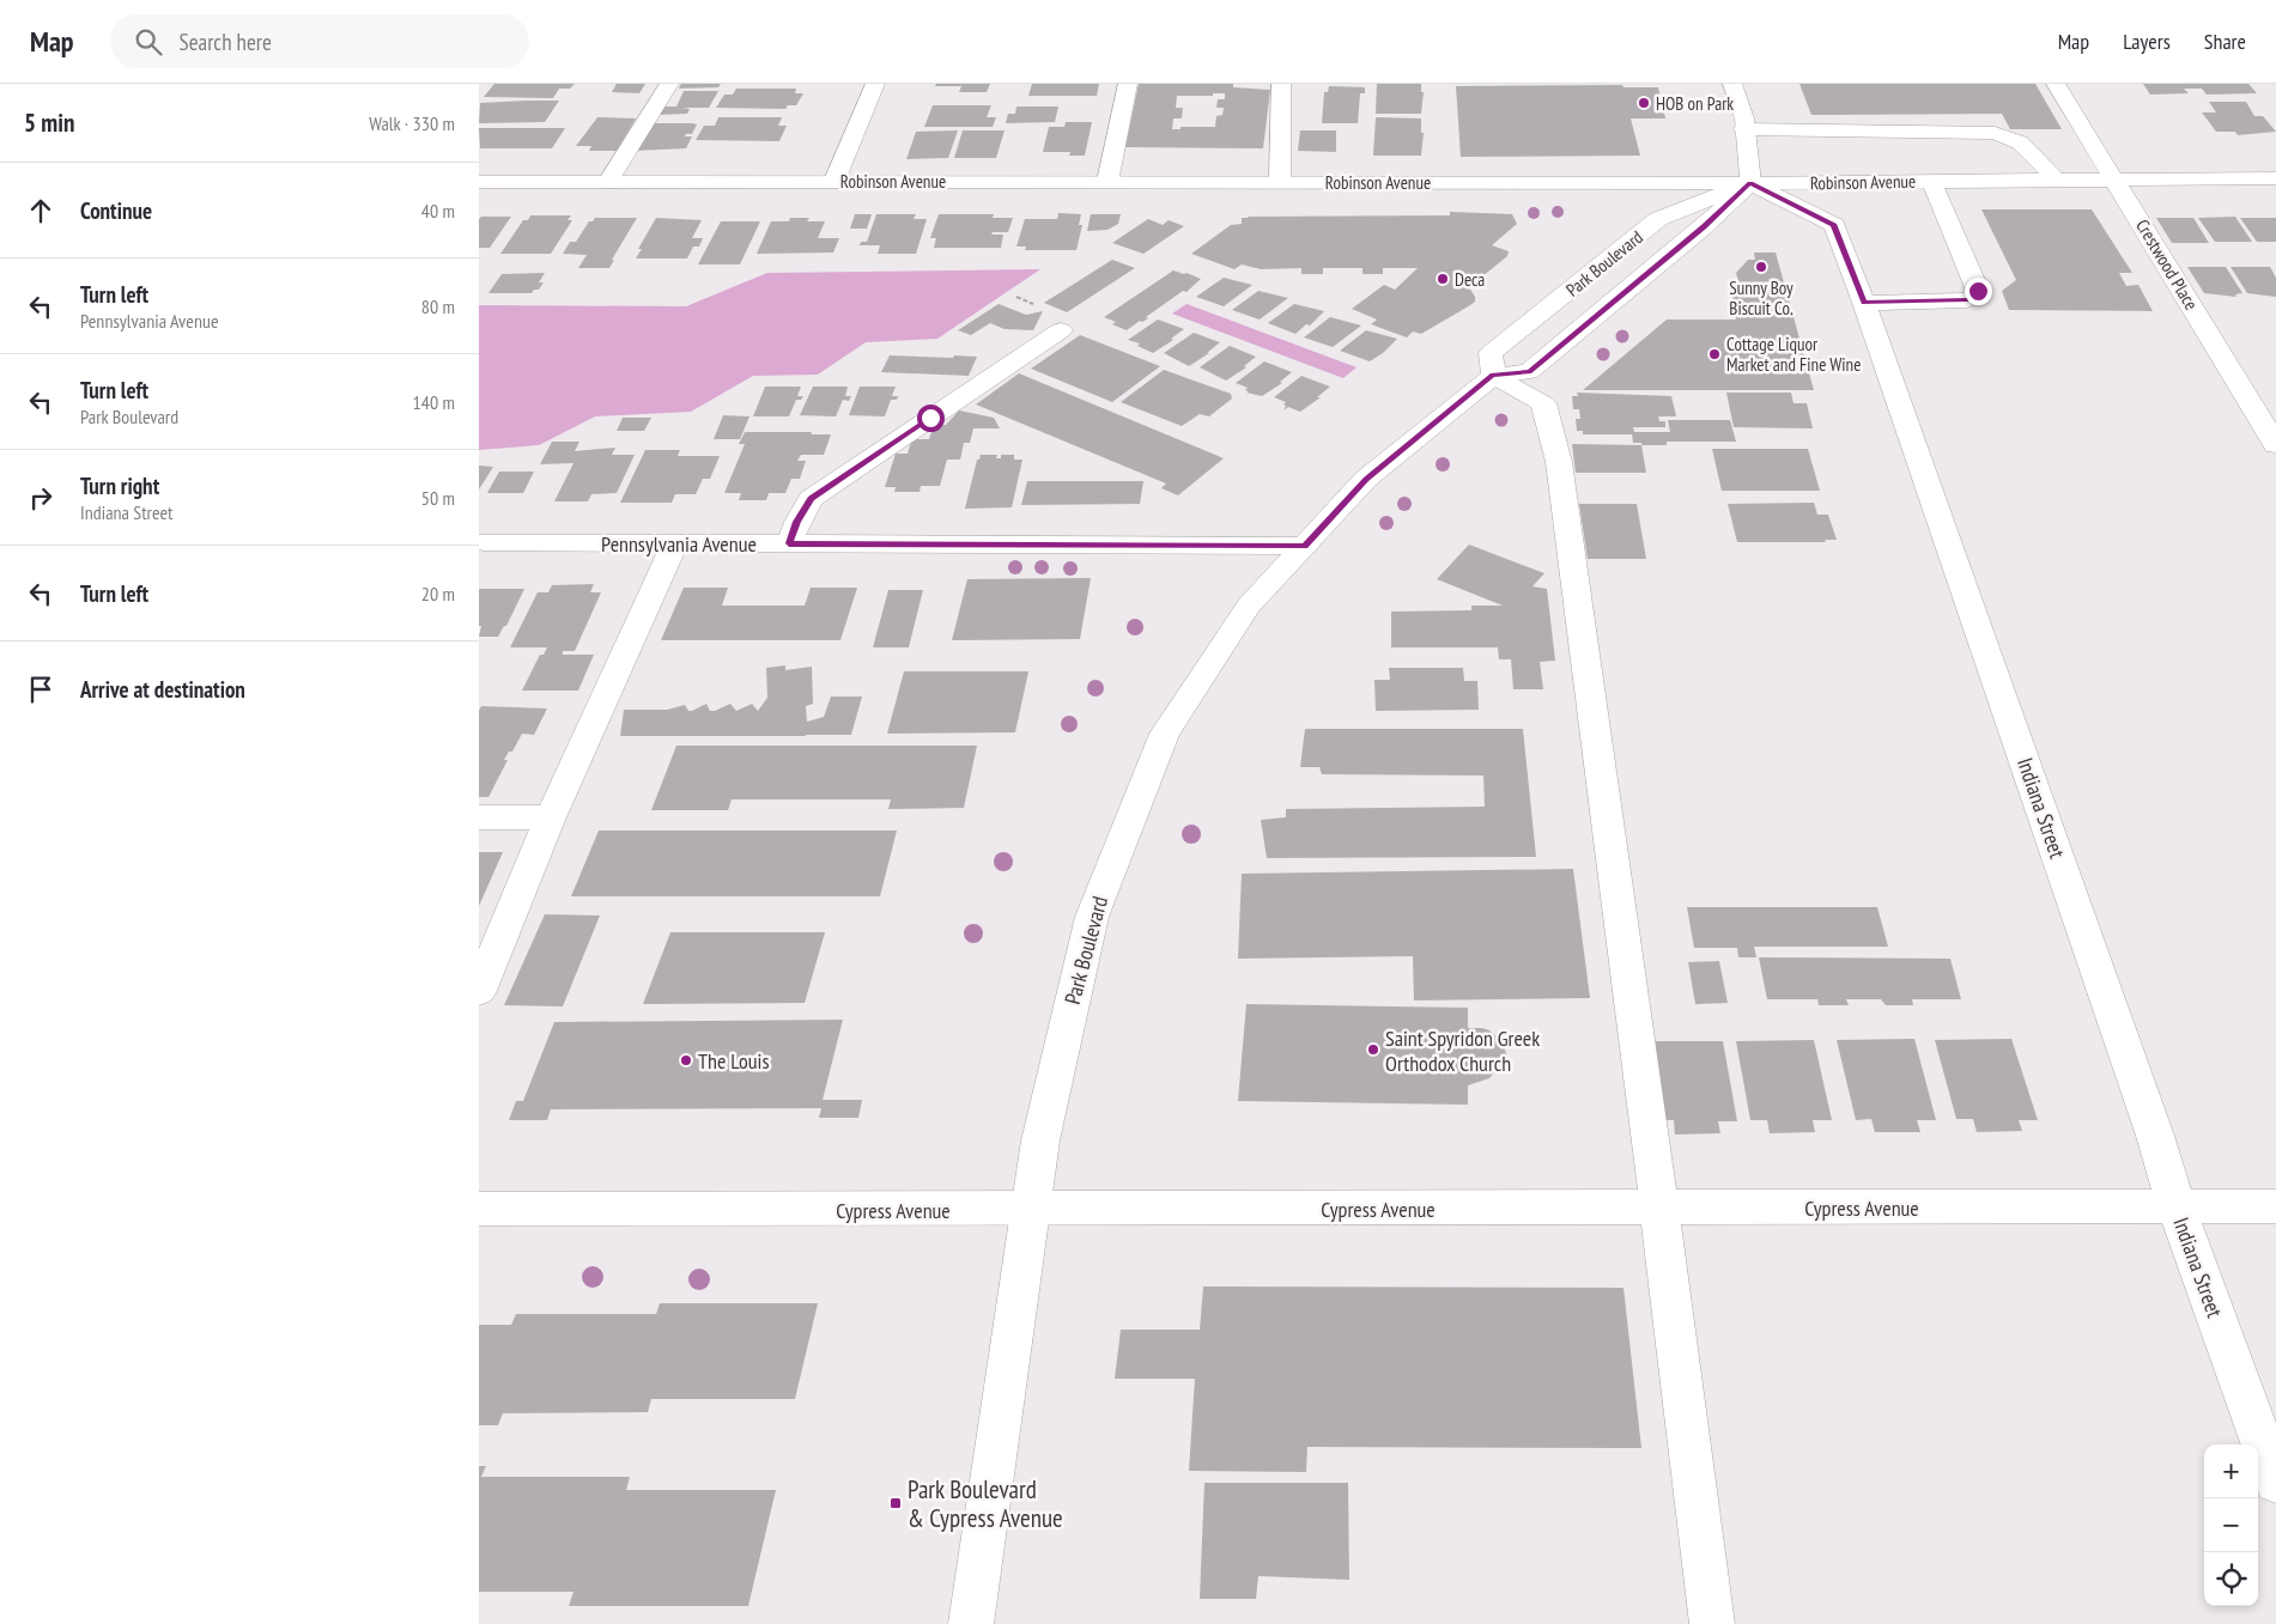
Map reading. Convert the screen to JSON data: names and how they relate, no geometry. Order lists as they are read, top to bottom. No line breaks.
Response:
{"streets":{"street":["Robinson Avenue","Park Boulevard","Crestwood Place","Pennsylvania Avenue","Indiana Street","Cypress Avenue"]},"crossings":[["Robinson Avenue","Park Boulevard"],["Robinson Avenue","Crestwood Place"],["Robinson Avenue","Indiana Street"],["Park Boulevard","Pennsylvania Avenue"],["Park Boulevard","Indiana Street"],["Park Boulevard","Cypress Avenue"],["Indiana Street","Cypress Avenue"]],"places":{"other":["HOB on Park","Sunny Boy Biscuit Co.","Deca","Cottage Liquor Market and Fine Wine","Saint Spyridon Greek Orthodox Church","The Louis"],"transit":["Park Boulevard & Cypress Avenue"]},"page":{"header":"Map","search":"Search here","nav":["Map","Layers","Share"],"heading":["5 min","Walk · 330 m"],"list":[["Continue","40 m"],["Turn left","Pennsylvania Avenue","80 m"],["Turn left","Park Boulevard","140 m"],["Turn right","Indiana Street","50 m"],["Turn left","20 m"],"Arrive at destination"],"map_buttons":["+","−"]}}
